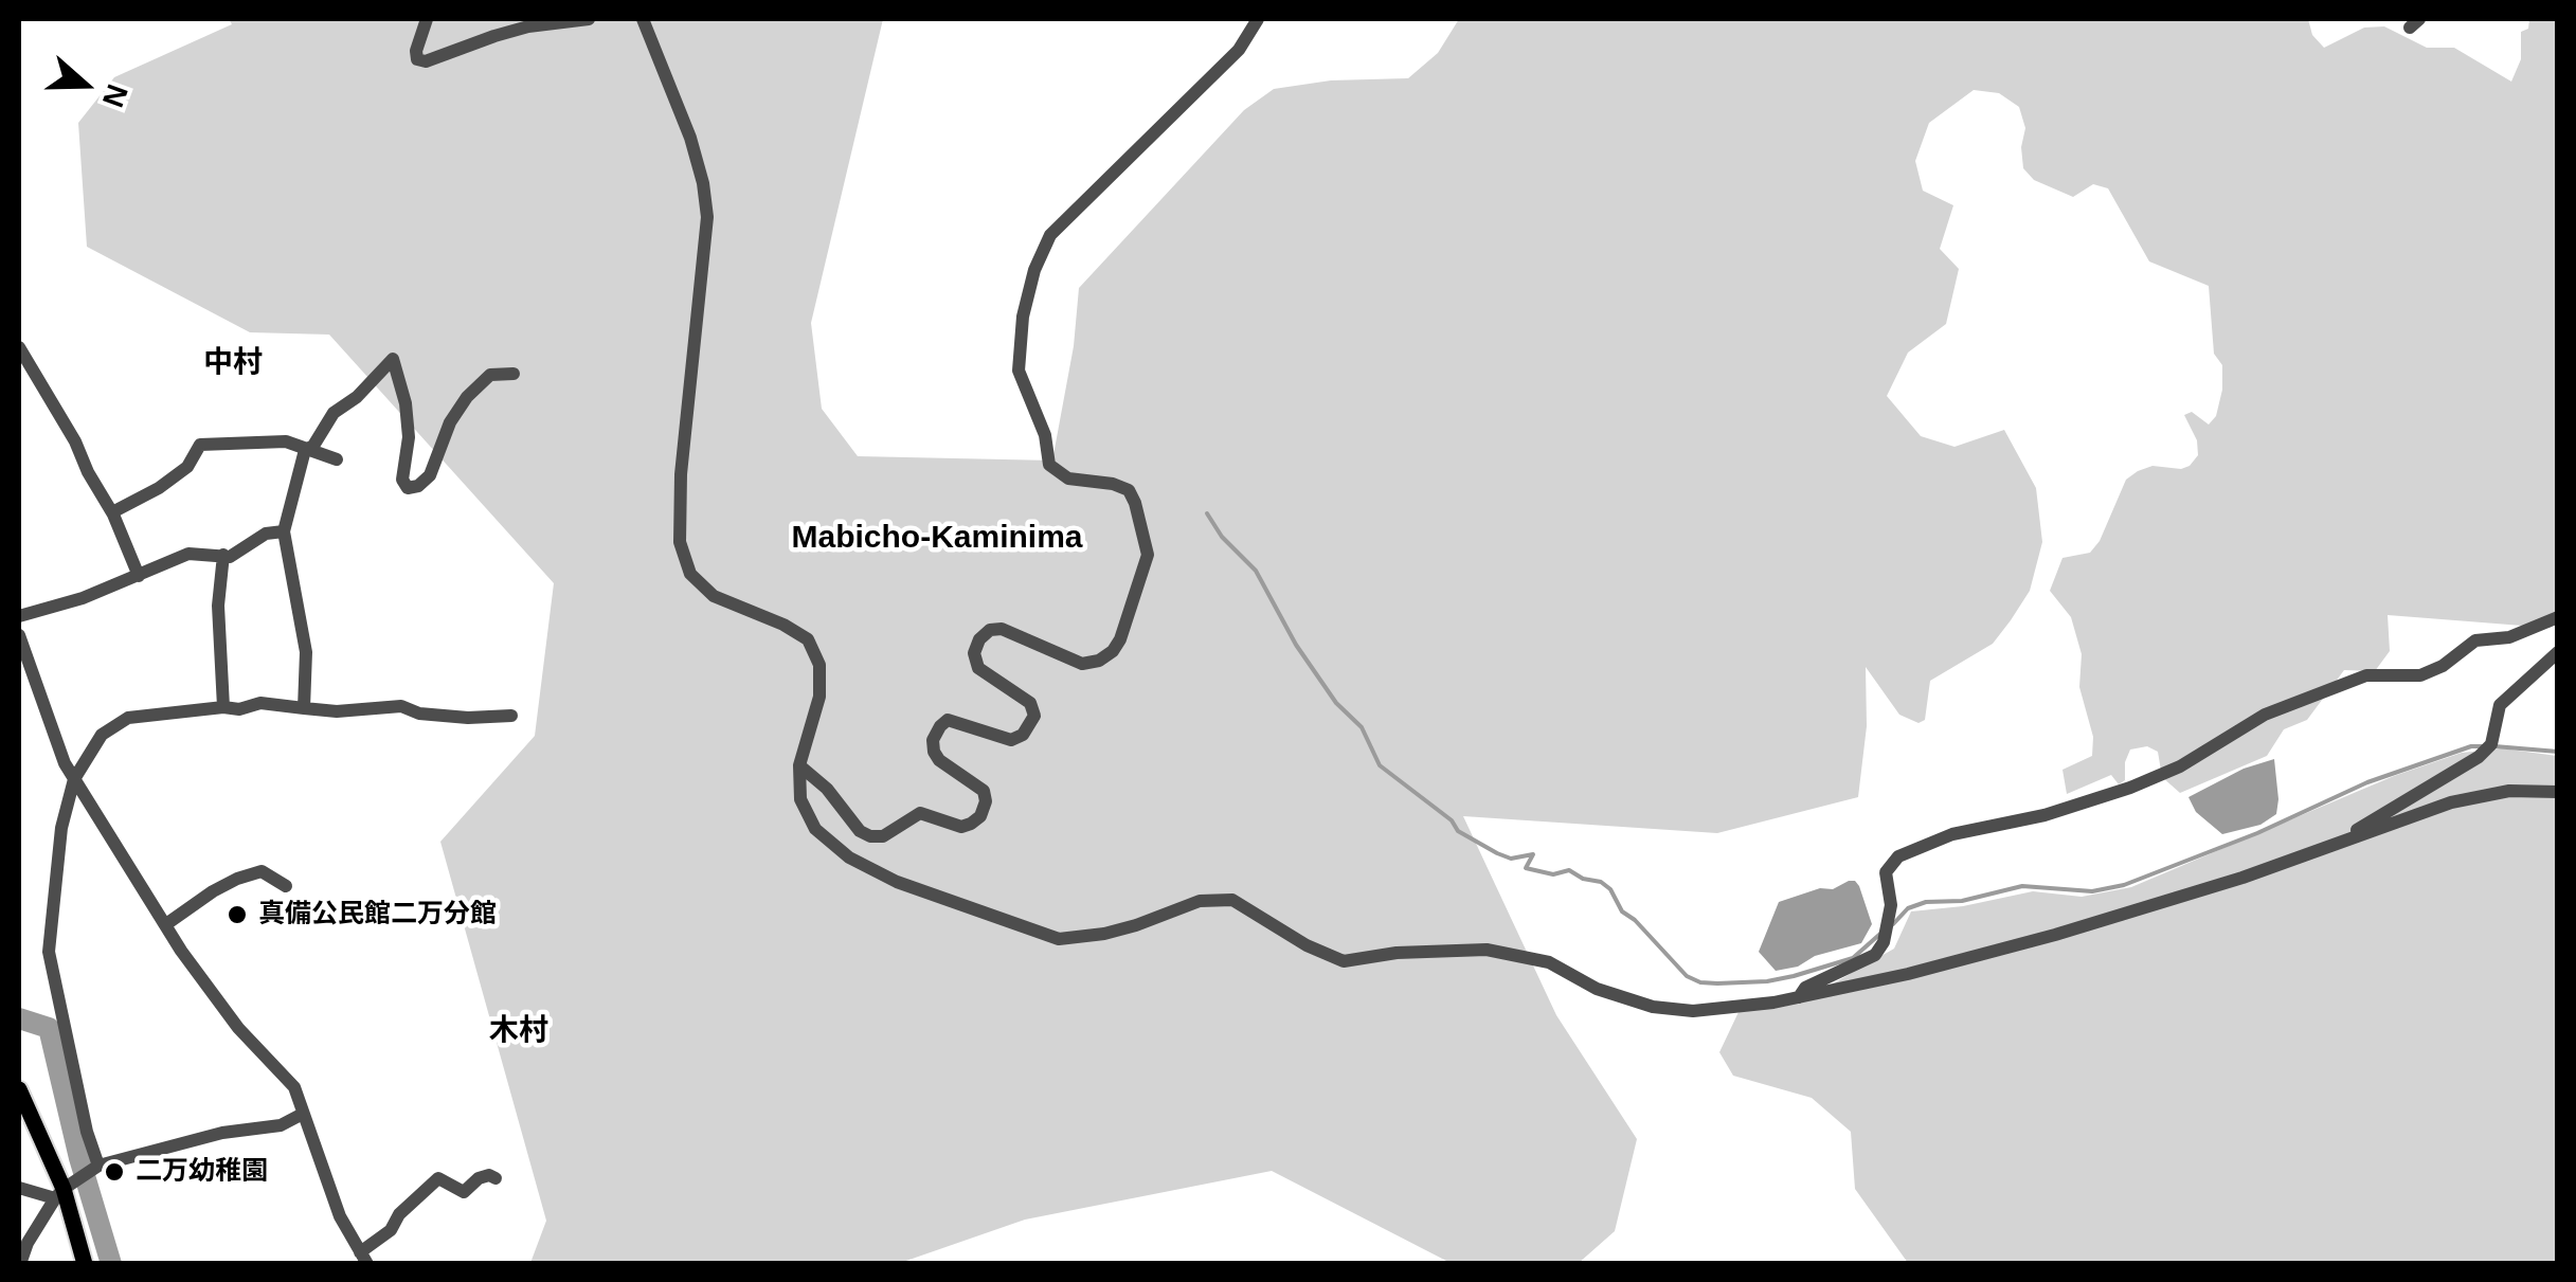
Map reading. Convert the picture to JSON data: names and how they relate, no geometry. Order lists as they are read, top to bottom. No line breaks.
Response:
{"districts":["中村","Mabicho-Kaminima","木村"],"places":["真備公民館二万分館","二万幼稚園"],"north":"right"}
